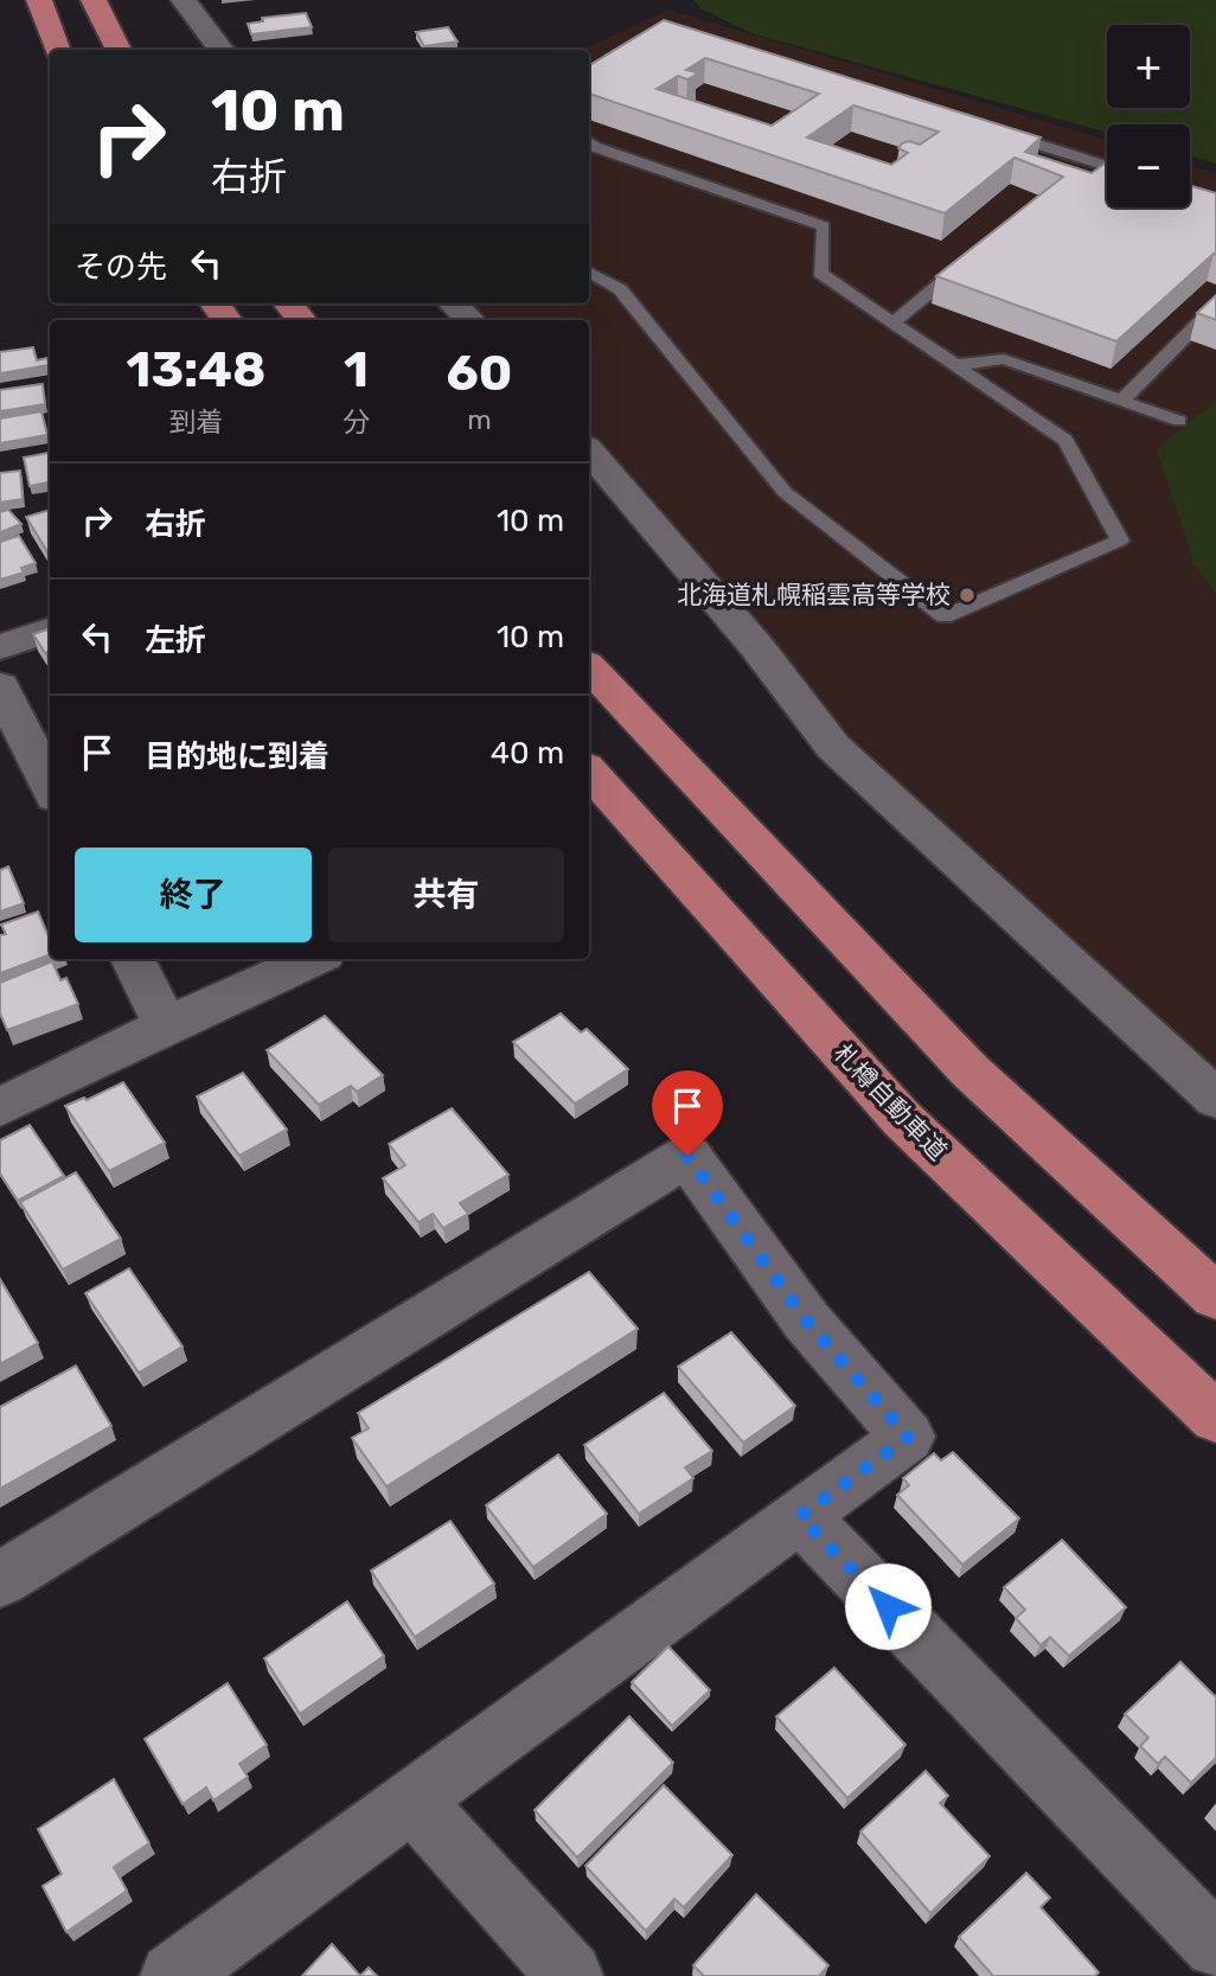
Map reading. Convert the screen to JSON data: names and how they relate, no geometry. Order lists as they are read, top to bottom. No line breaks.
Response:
{"streets":{"highway":["札樽自動車道"]},"places":["北海道札幌稲雲高等学校"],"page":{"map_buttons":["+","−"],"turn":["10 m","右折"],"then":"その先","eta":["13:48","到着","1","分","60","m"],"list":[{"name":"右折","value":"10 m"},{"name":"左折","value":"10 m"},{"name":"目的地に到着","value":"40 m"}],"buttons":["終了","共有"]}}
